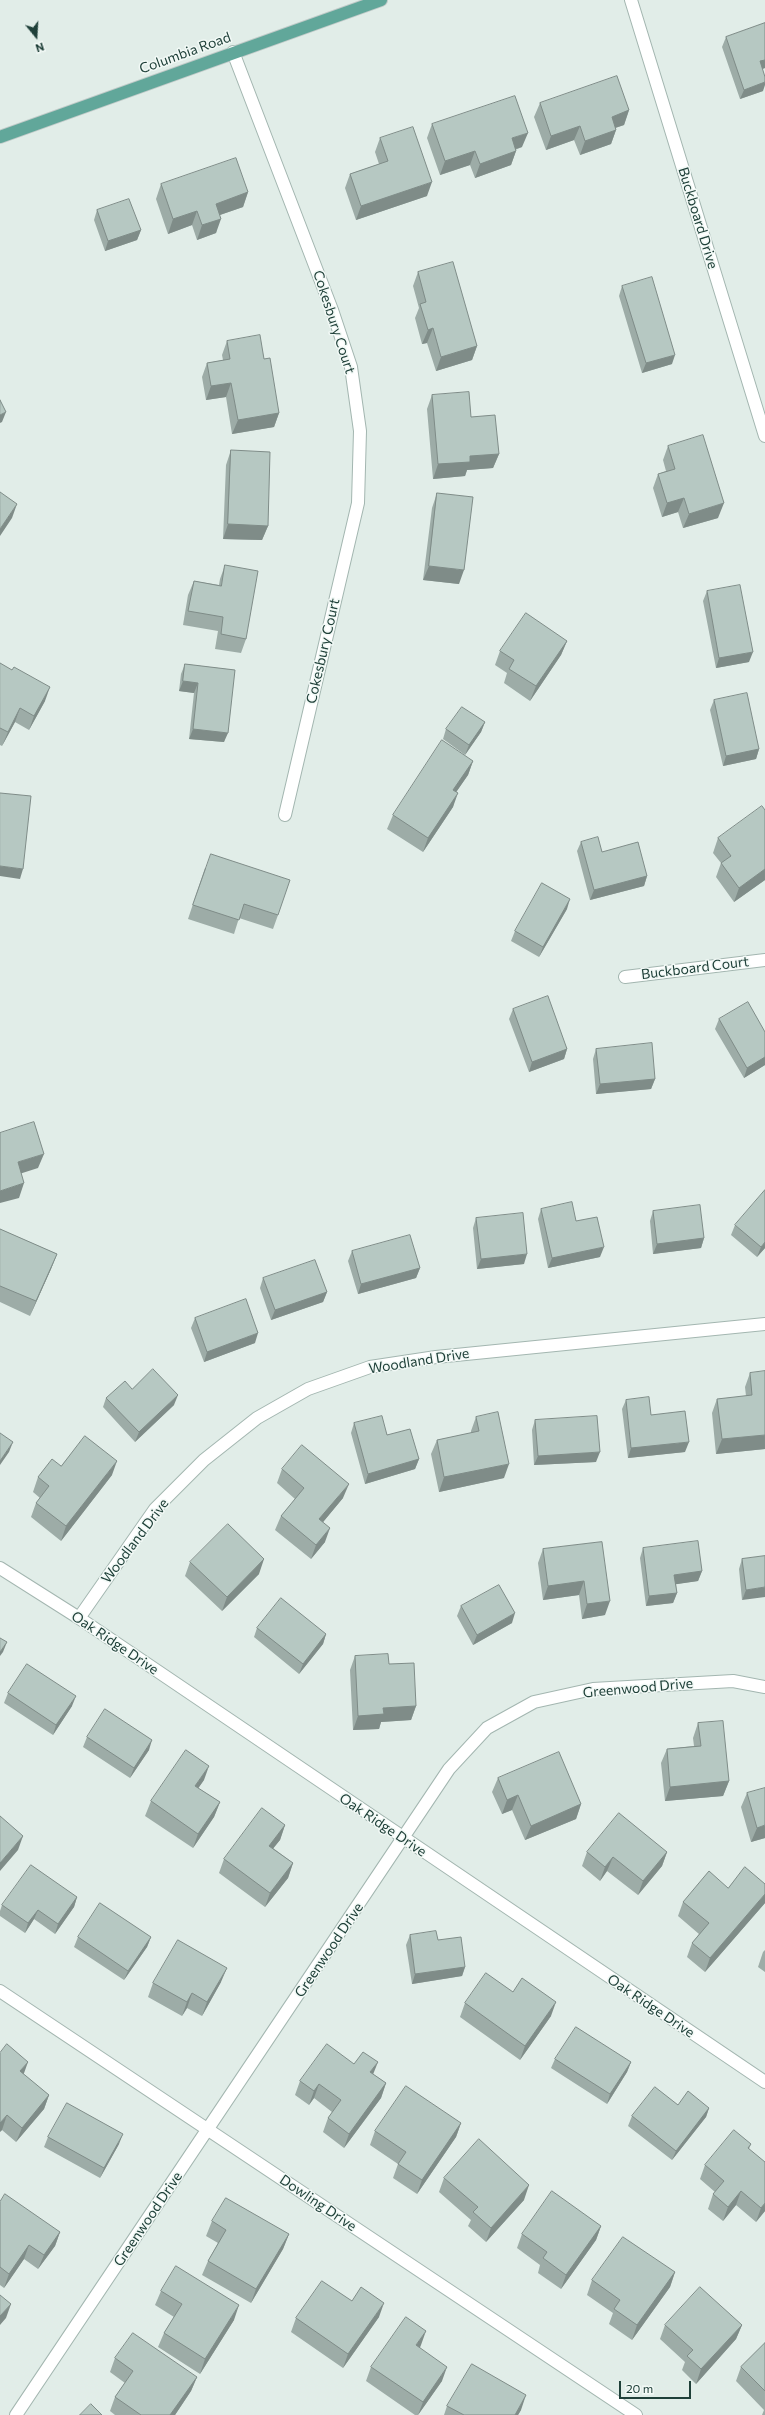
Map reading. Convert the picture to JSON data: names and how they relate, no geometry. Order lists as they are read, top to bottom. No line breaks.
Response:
{"streets":{"main road":["Columbia Road"],"street":["Buckboard Drive","Cokesbury Court","Buckboard Court","Woodland Drive","Oak Ridge Drive","Greenwood Drive","Dowling Drive"]},"crossings":[["Columbia Road","Cokesbury Court"],["Woodland Drive","Oak Ridge Drive"],["Oak Ridge Drive","Greenwood Drive"],["Greenwood Drive","Dowling Drive"]],"scale_bar":"20 m","north":"bottom"}
